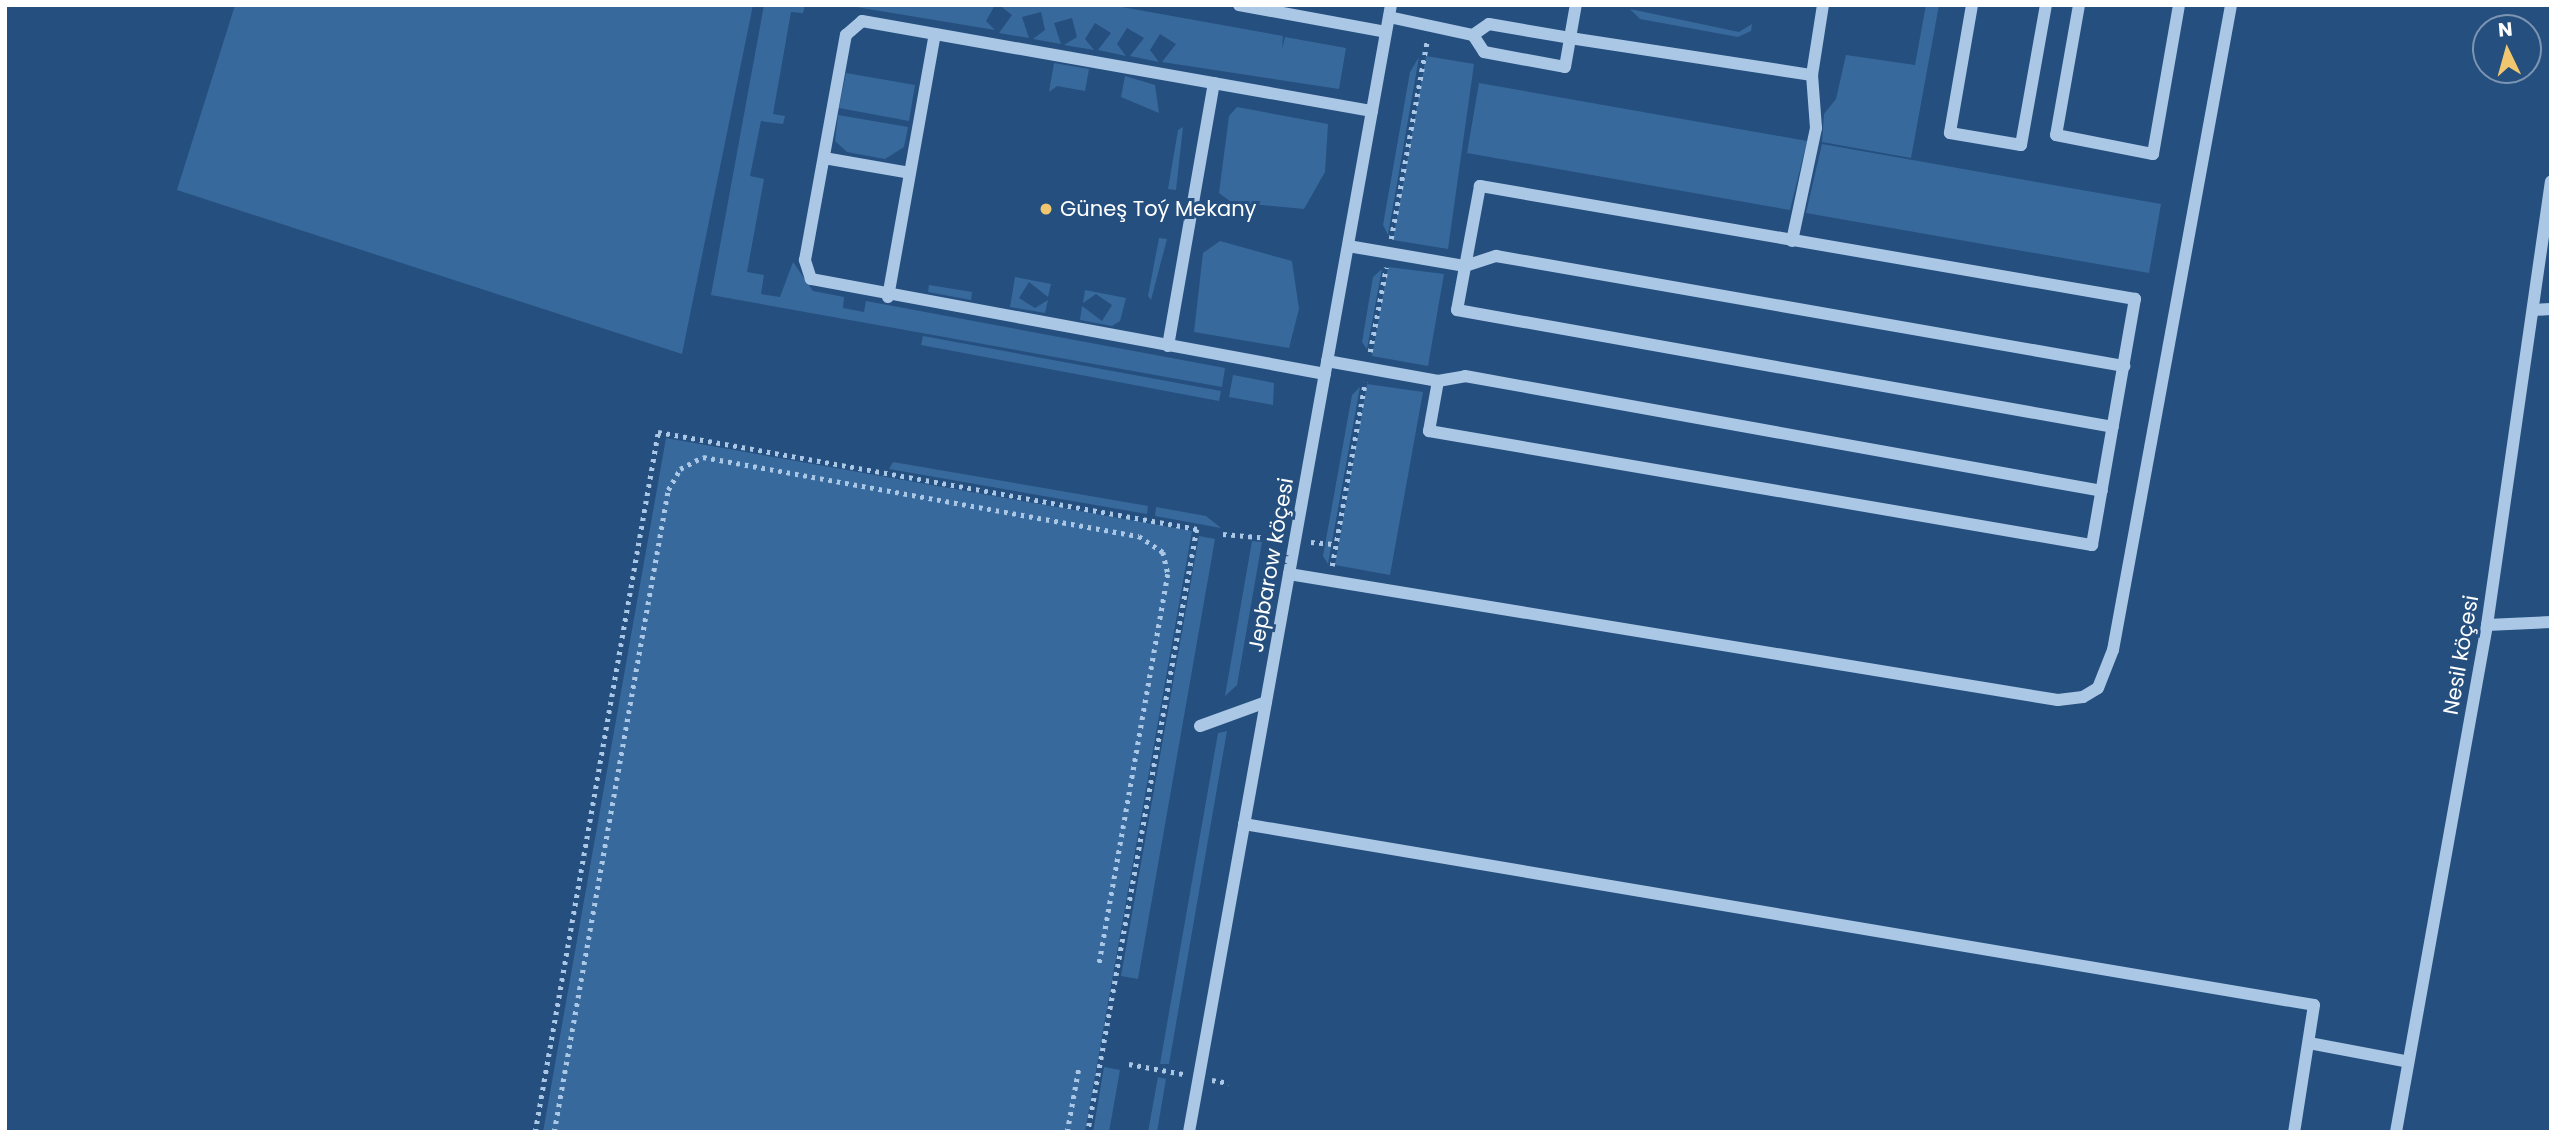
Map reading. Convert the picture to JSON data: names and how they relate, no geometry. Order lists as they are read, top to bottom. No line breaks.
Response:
{"streets":{"street":["Jepbarow köçesi","Nesil köçesi"]},"places":["Güneş Toý Mekany"],"north":"top"}
